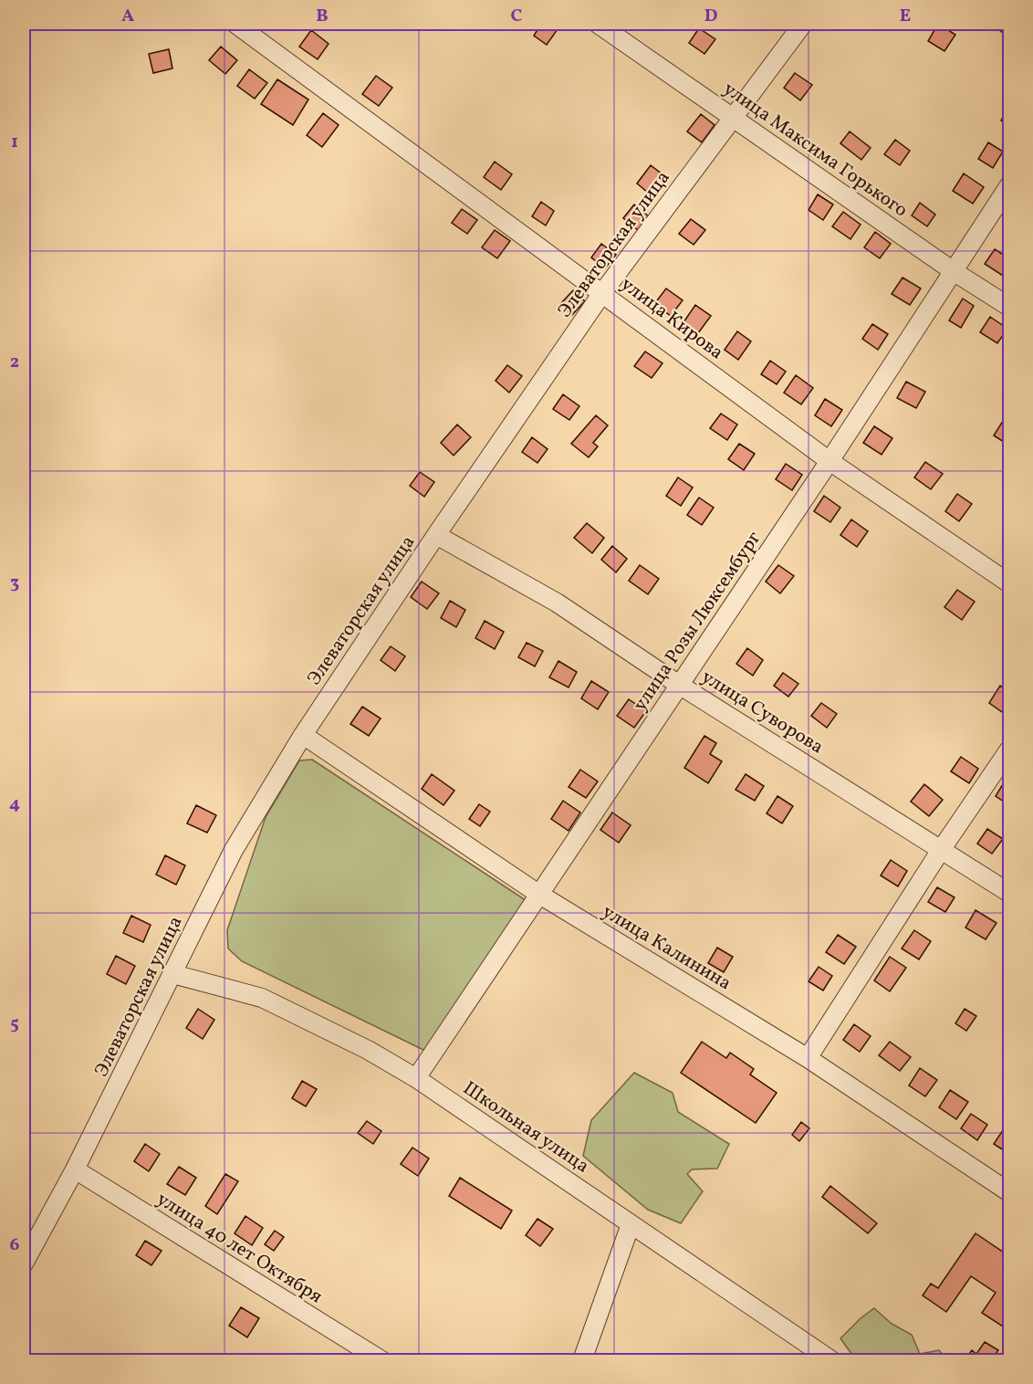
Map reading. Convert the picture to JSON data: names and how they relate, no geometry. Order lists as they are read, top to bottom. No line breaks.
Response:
{"streets":{"street":["улица Максима Горького","Элеваторская улица","улица Кирова","улица Розы Люксембург","улица Суворова","улица Калинина","Школьная улица","улица 40 лет Октября"]},"crossings":[["улица Максима Горького","Элеваторская улица"],["улица Максима Горького","улица Розы Люксембург"],["Элеваторская улица","улица Кирова"],["Элеваторская улица","улица Суворова"],["Элеваторская улица","улица Калинина"],["Элеваторская улица","Школьная улица"],["Элеваторская улица","улица 40 лет Октября"],["улица Кирова","улица Розы Люксембург"],["улица Розы Люксембург","улица Суворова"],["улица Розы Люксембург","улица Калинина"],["улица Розы Люксембург","Школьная улица"]],"grid":{"columns":["A","B","C","D","E"],"rows":["1","2","3","4","5","6"]}}
